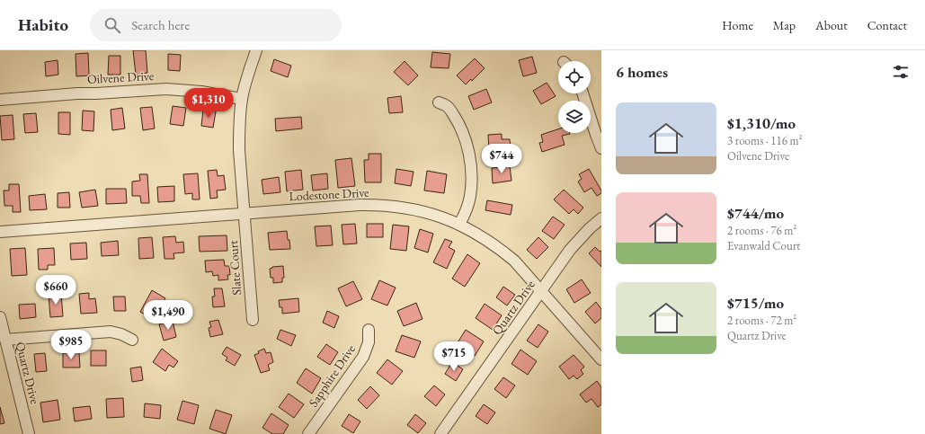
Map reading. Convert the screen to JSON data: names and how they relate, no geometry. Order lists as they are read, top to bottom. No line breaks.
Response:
{"streets":{"street":["Oilvene Drive","Lodestone Drive","Slate Court","Quartz Drive","Sapphire Drive"]},"crossings":[["Oilvene Drive","Slate Court"],["Lodestone Drive","Slate Court"],["Lodestone Drive","Quartz Drive"]],"page":{"header":"Habito","search":"Search here","nav":["Home","Map","About","Contact"],"heading":"6 homes","price":["$1,310","$744","$660","$1,490","$985","$715"],"list":[{"name":"$1,310/mo","note":"3 rooms · 116 m² · Oilvene Drive"},{"name":"$744/mo","note":"2 rooms · 76 m² · Evanwald Court"},{"name":"$715/mo","note":"2 rooms · 72 m² · Quartz Drive"}]}}
